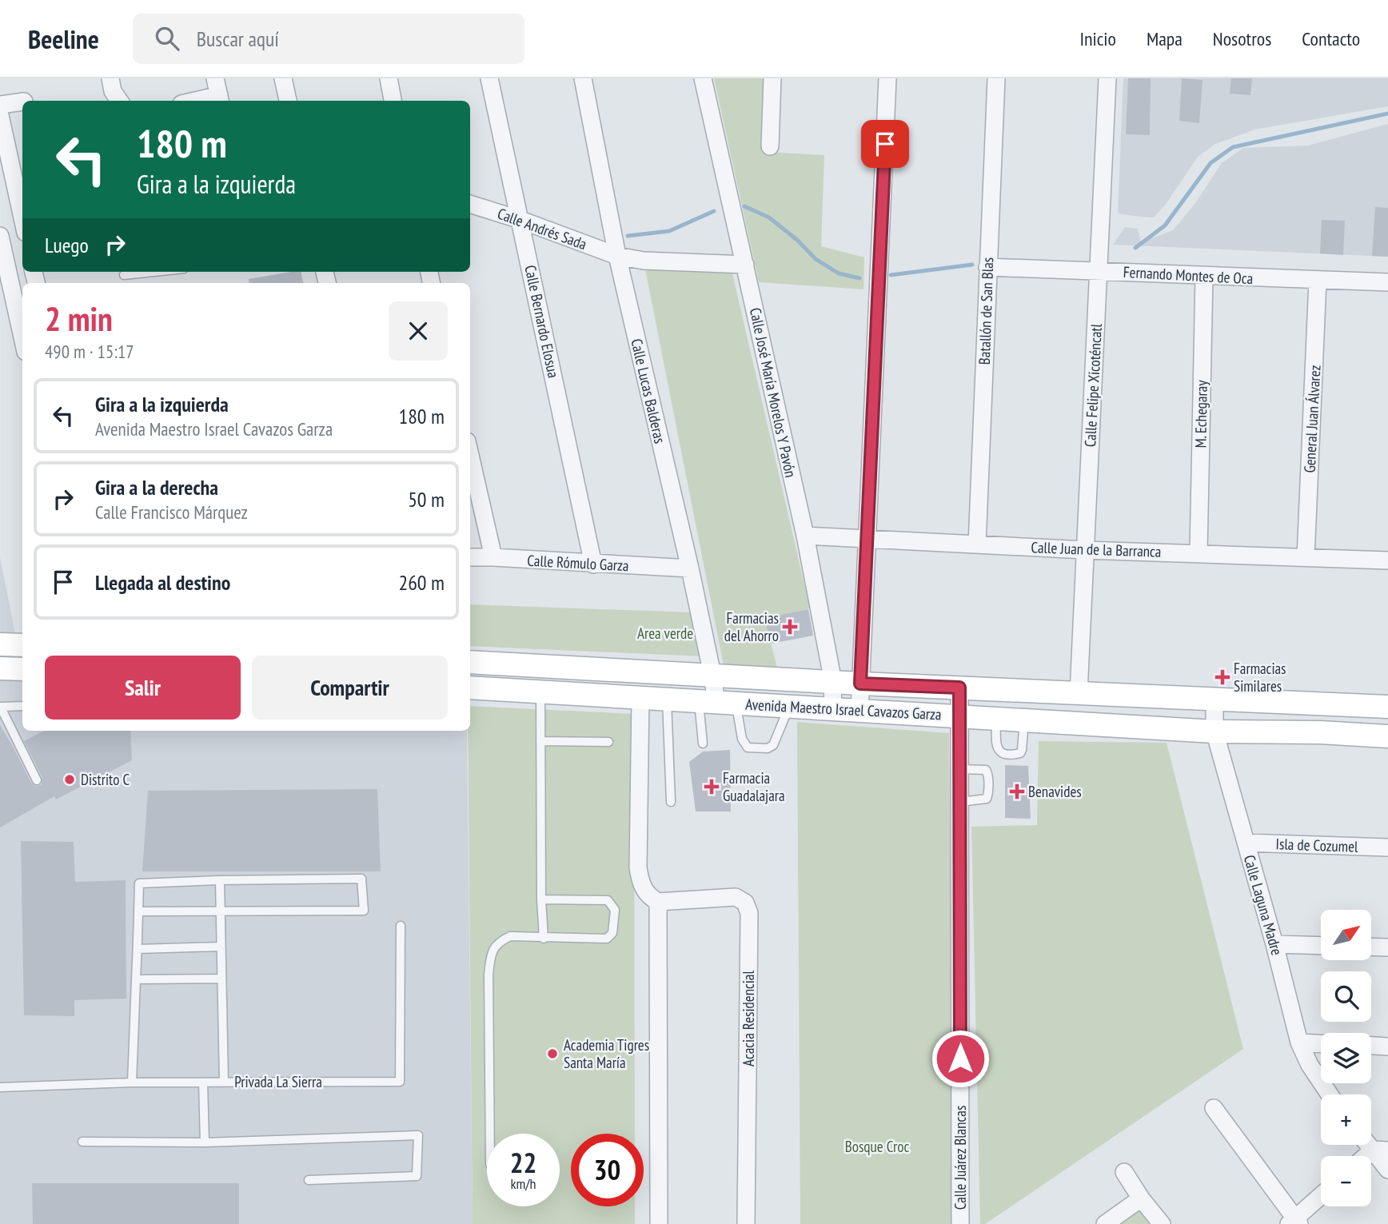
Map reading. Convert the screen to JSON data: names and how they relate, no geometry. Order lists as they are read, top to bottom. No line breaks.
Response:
{"streets":{"main road":["Avenida Maestro Israel Cavazos Garza"],"street":["Calle Andrés Sada","Fernando Montes de Oca","Batallón de San Blas","Calle Bernardo Elosua","Calle Felipe Xicoténcatl","Calle Lucas Balderas","Calle José María Morelos Y Pavón","M. Echegaray","General Juan Álvarez","Calle Juan de la Barranca","Calle Rómulo Garza","Isla de Cozumel","Calle Laguna Madre","Acacia Residencial","Calle Juárez Blancas"],"lane":["Privada La Sierra"]},"crossings":[["Calle Andrés Sada","Calle Bernardo Elosua"],["Calle Andrés Sada","Calle Lucas Balderas"],["Calle Andrés Sada","Calle José María Morelos Y Pavón"],["Fernando Montes de Oca","Batallón de San Blas"],["Fernando Montes de Oca","Calle Felipe Xicoténcatl"],["Fernando Montes de Oca","M. Echegaray"],["Fernando Montes de Oca","General Juan Álvarez"],["Batallón de San Blas","Calle Juan de la Barranca"],["Calle Bernardo Elosua","Calle Rómulo Garza"],["Calle Felipe Xicoténcatl","Calle Juan de la Barranca"],["Calle Felipe Xicoténcatl","Avenida Maestro Israel Cavazos Garza"],["Calle Lucas Balderas","Calle Rómulo Garza"],["Calle Lucas Balderas","Avenida Maestro Israel Cavazos Garza"],["Calle José María Morelos Y Pavón","Calle Juan de la Barranca"],["Calle José María Morelos Y Pavón","Avenida Maestro Israel Cavazos Garza"],["M. Echegaray","Calle Juan de la Barranca"],["General Juan Álvarez","Calle Juan de la Barranca"],["Avenida Maestro Israel Cavazos Garza","Calle Laguna Madre"],["Avenida Maestro Israel Cavazos Garza","Calle Juárez Blancas"],["Isla de Cozumel","Calle Laguna Madre"]],"parks":["Area verde","Bosque Croc"],"places":{"health":["Farmacias del Ahorro","Farmacias Similares","Farmacia Guadalajara","Benavides"],"other":["Distrito C","Academia Tigres Santa María"]},"north":"top right","page":{"header":"Beeline","search":"Buscar aquí","nav":["Inicio","Mapa","Nosotros","Contacto"],"turn":["180 m","Gira a la izquierda"],"then":"Luego","heading":["2 min","490 m · 15:17"],"list":[{"name":"Gira a la izquierda","note":"Avenida Maestro Israel Cavazos Garza","value":"180 m"},{"name":"Gira a la derecha","note":"Calle Francisco Márquez","value":"50 m"},{"name":"Llegada al destino","value":"260 m"}],"buttons":["Salir","Compartir"],"map_buttons":["+","−"],"speed":"22 km/h","limit":"30"}}
